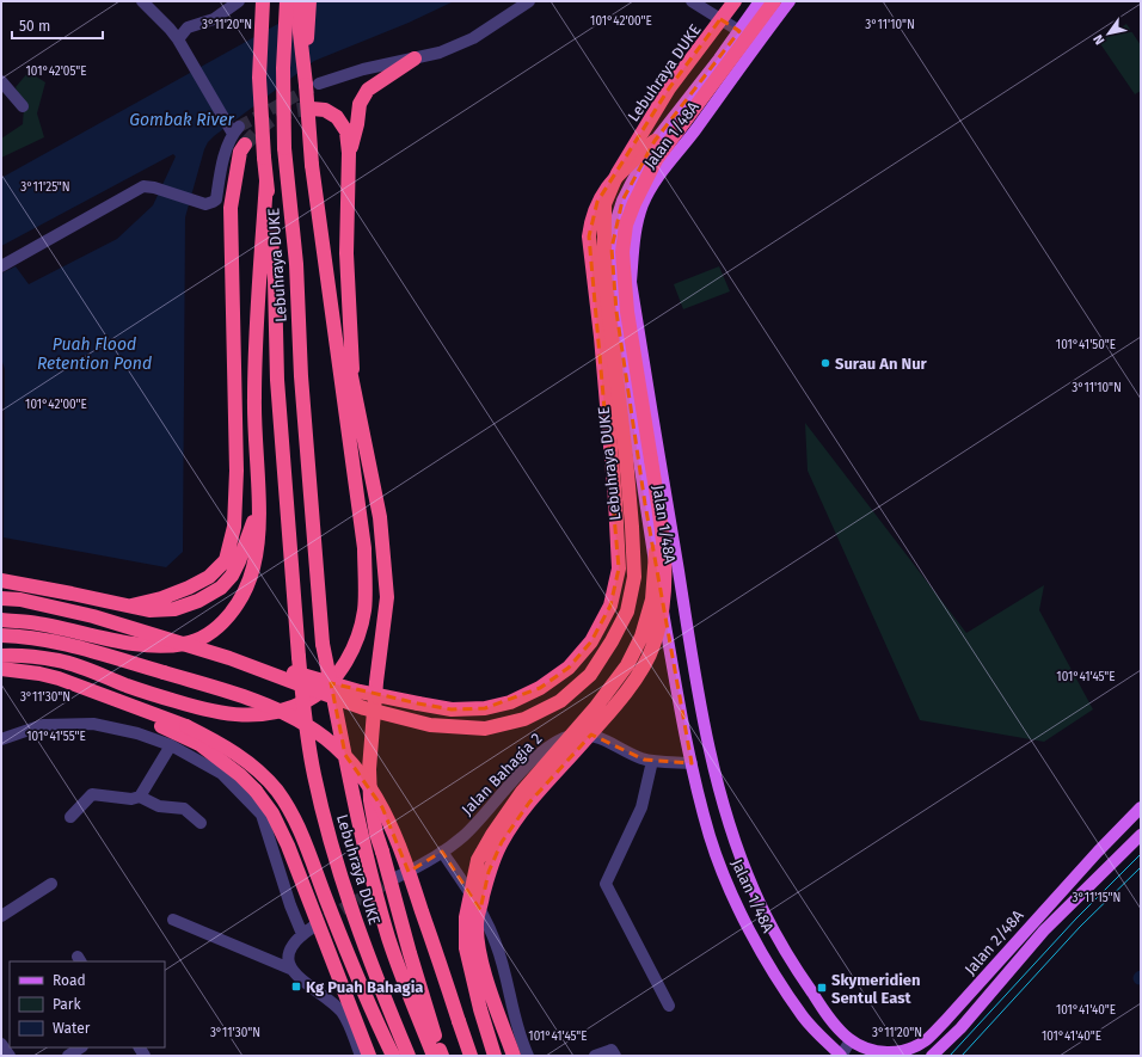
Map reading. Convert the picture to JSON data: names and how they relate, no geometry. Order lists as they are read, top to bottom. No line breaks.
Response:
{"streets":{"highway":["Lebuhraya DUKE"],"main road":["Jalan 1/48A","Jalan 2/48A"],"street":["Jalan Bahagia 2"]},"crossings":[["Jalan 1/48A","Jalan Bahagia 2"],["Jalan 1/48A","Jalan 2/48A"]],"water":["Gombak River","Puah Flood Retention Pond"],"places":{"other":["Surau An Nur"],"transit":["Kg Puah Bahagia","Skymeridien Sentul East"]},"legend":["Road","Park","Water"],"scale_bar":"50 m","north":"bottom left","coordinates":["101°42'00\"E","3°11'20\"N","3°11'10\"N","101°42'05\"E","3°11'25\"N","101°41'50\"E","101°41'45\"E","3°11'30\"N","101°41'55\"E","3°11'15\"N","101°41'40\"E"]}
